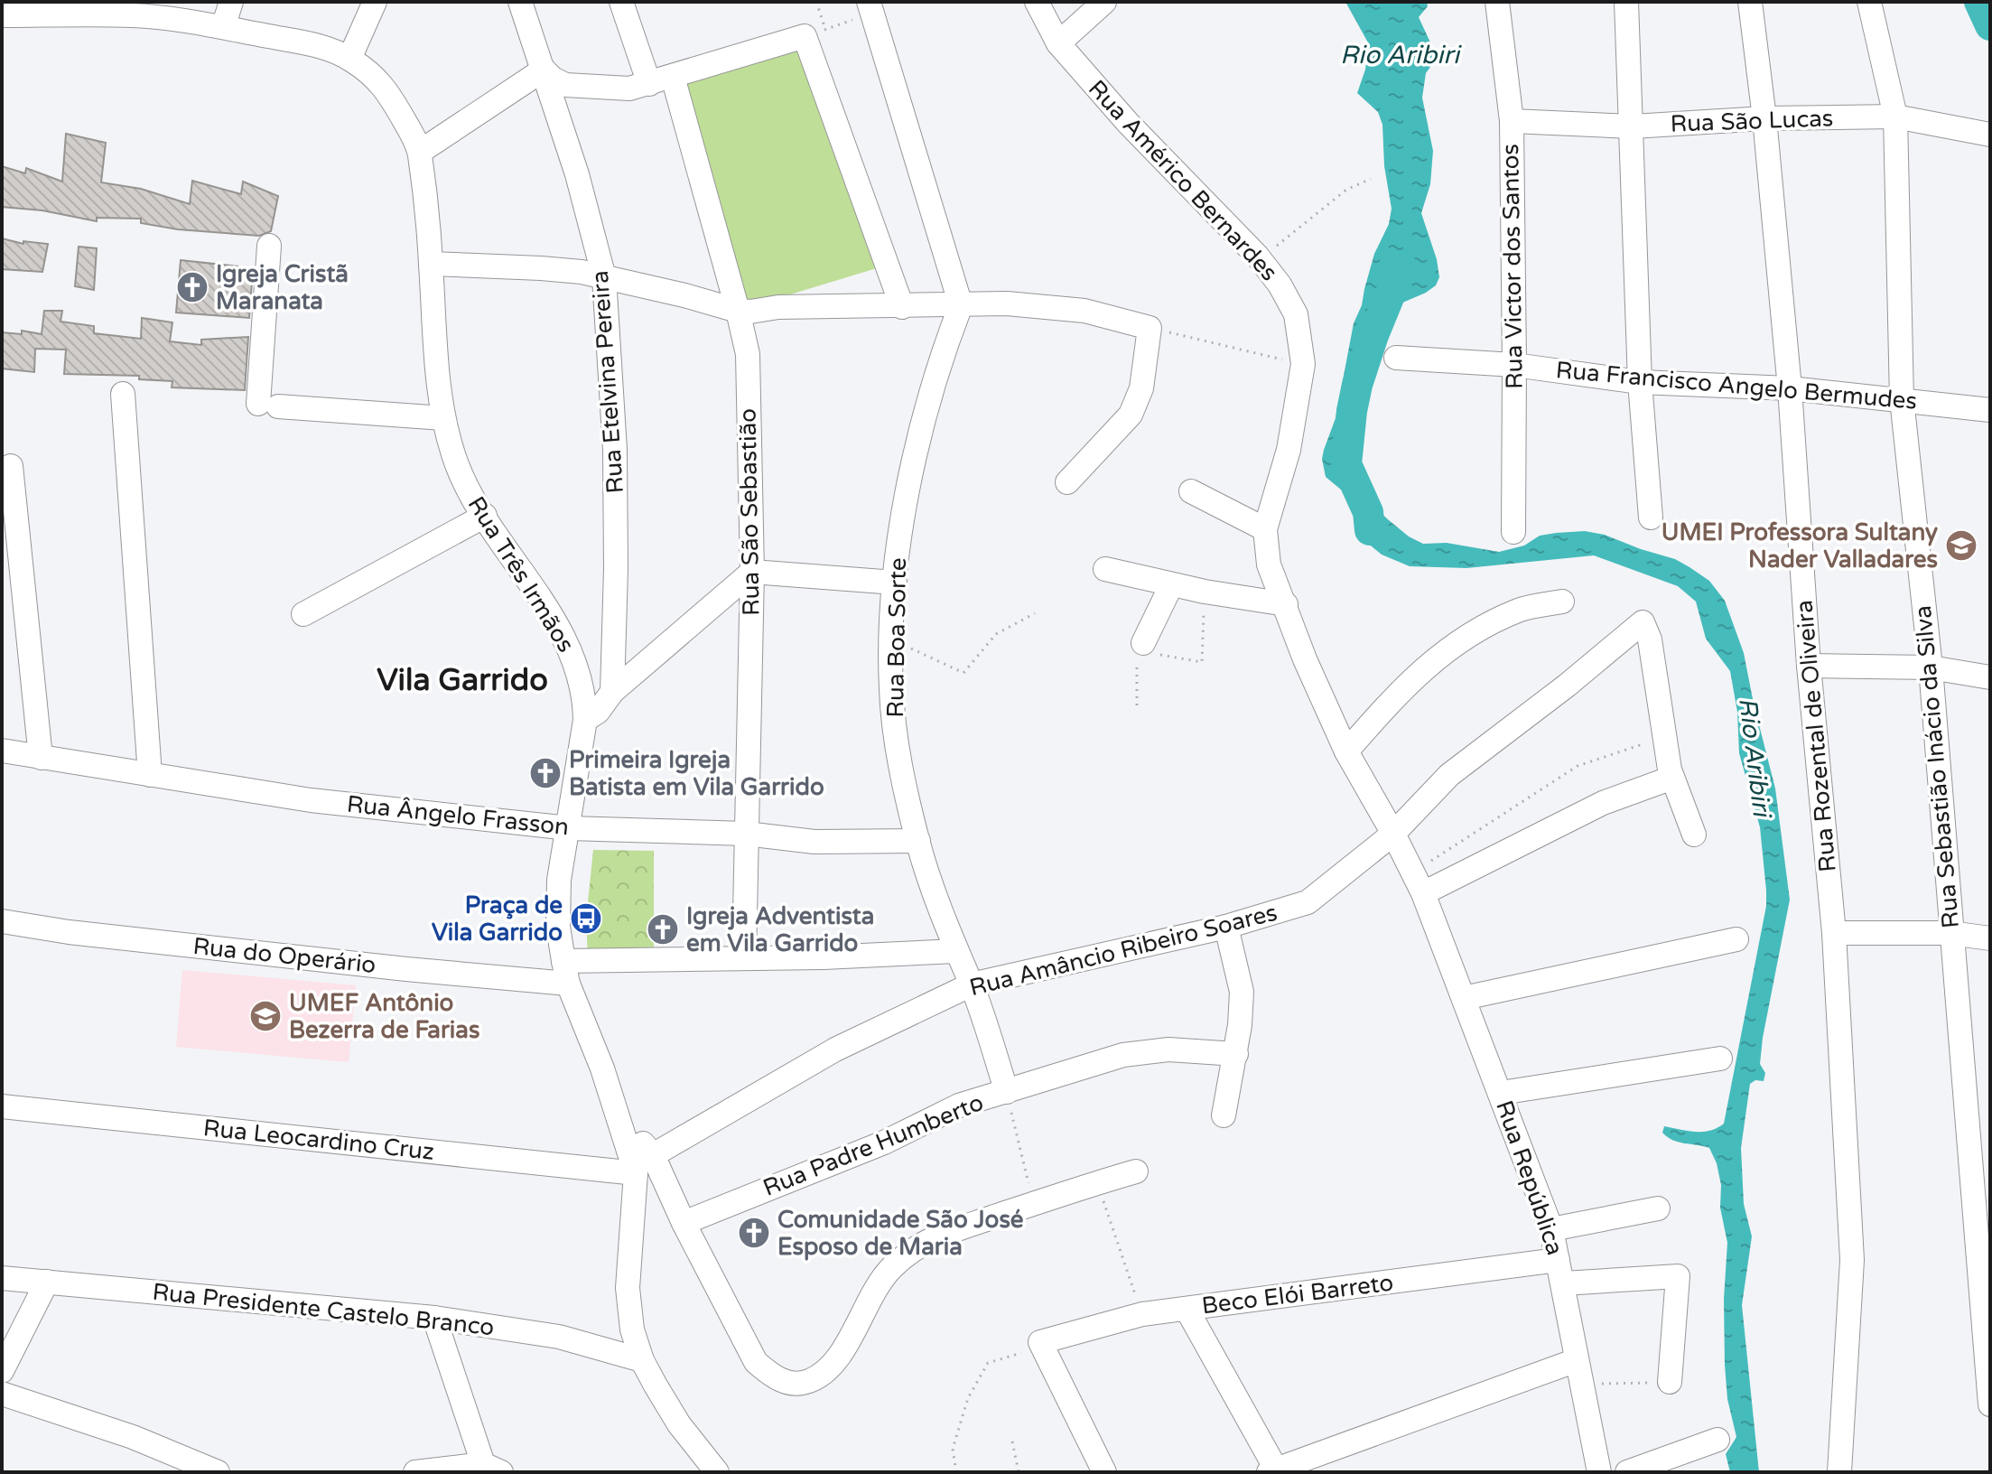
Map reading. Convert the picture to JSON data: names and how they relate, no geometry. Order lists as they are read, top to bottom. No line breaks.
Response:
{"streets":{"street":["Rua São Lucas","Rua Américo Bernardes","Rua Victor dos Santos","Rua Etelvina Pereira","Rua Francisco Angelo Bermudes","Rua São Sebastião","Rua Três Irmãos","Rua Boa Sorte","Rua Rozental de Oliveira","Rua Sebastião Inácio da Silva","Rua Ângelo Frasson","Rua Amâncio Ribeiro Soares","Rua do Operário","Rua Leocardino Cruz","Rua Padre Humberto","Rua República","Beco Elói Barreto","Rua Presidente Castelo Branco"]},"crossings":[["Rua São Lucas","Rua Victor dos Santos"],["Rua São Lucas","Rua Rozental de Oliveira"],["Rua São Lucas","Rua Sebastião Inácio da Silva"],["Rua Américo Bernardes","Rua Amâncio Ribeiro Soares"],["Rua Américo Bernardes","Rua República"],["Rua Victor dos Santos","Rua Francisco Angelo Bermudes"],["Rua Francisco Angelo Bermudes","Rua Rozental de Oliveira"],["Rua Francisco Angelo Bermudes","Rua Sebastião Inácio da Silva"],["Rua São Sebastião","Rua Ângelo Frasson"],["Rua São Sebastião","Rua do Operário"],["Rua Três Irmãos","Rua Ângelo Frasson"],["Rua Três Irmãos","Rua do Operário"],["Rua Três Irmãos","Rua Leocardino Cruz"],["Rua Três Irmãos","Rua Presidente Castelo Branco"],["Rua Boa Sorte","Rua Ângelo Frasson"],["Rua Boa Sorte","Rua Amâncio Ribeiro Soares"],["Rua Boa Sorte","Rua do Operário"],["Rua Boa Sorte","Rua Padre Humberto"],["Rua República","Beco Elói Barreto"]],"districts":["Vila Garrido"],"water":["Rio Aribiri"],"places":{"church":["Igreja Cristã Maranata","Primeira Igreja Batista em Vila Garrido","Igreja Adventista em Vila Garrido","Comunidade São José Esposo de Maria"],"school or university":["UMEI Professora Sultany Nader Valladares","UMEF Antônio Bezerra de Farias"],"bus stop":["Praça de Vila Garrido"]}}
